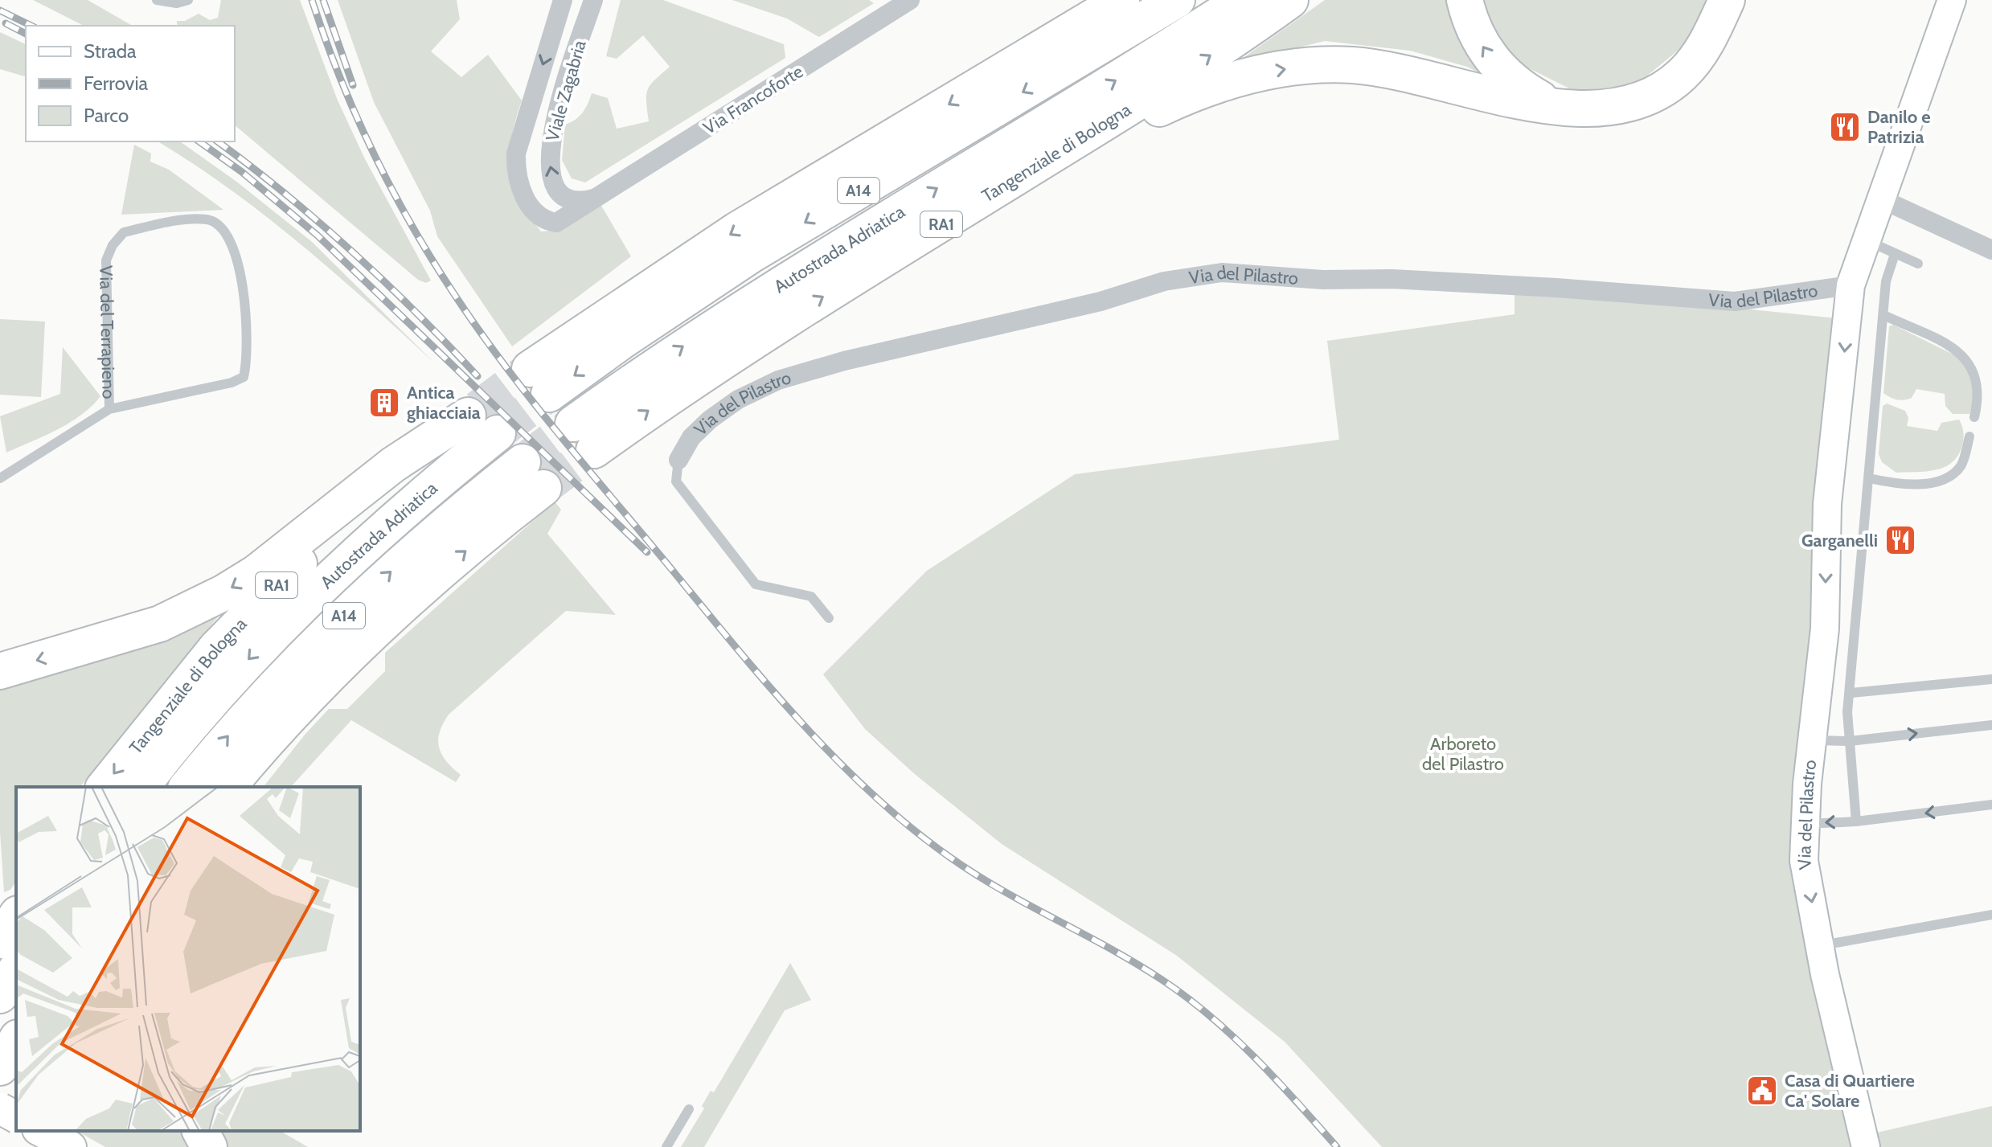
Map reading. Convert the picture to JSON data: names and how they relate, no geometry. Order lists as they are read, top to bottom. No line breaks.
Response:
{"streets":{"highway":["Tangenziale di Bologna","A14","RA1","Autostrada Adriatica"],"street":["Viale Zagabria","Via Francoforte","Via del Pilastro"],"lane":["Via del Terrapieno"]},"crossings":[["Viale Zagabria","Via Francoforte"],["Tangenziale di Bologna","Autostrada Adriatica"]],"parks":["Arboreto del Pilastro"],"places":{"restaurant":["Danilo e Patrizia","Garganelli"],"building":["Antica ghiacciaia"],"public building":["Casa di Quartiere Ca' Solare"]},"legend":["Strada","Ferrovia","Parco"]}
